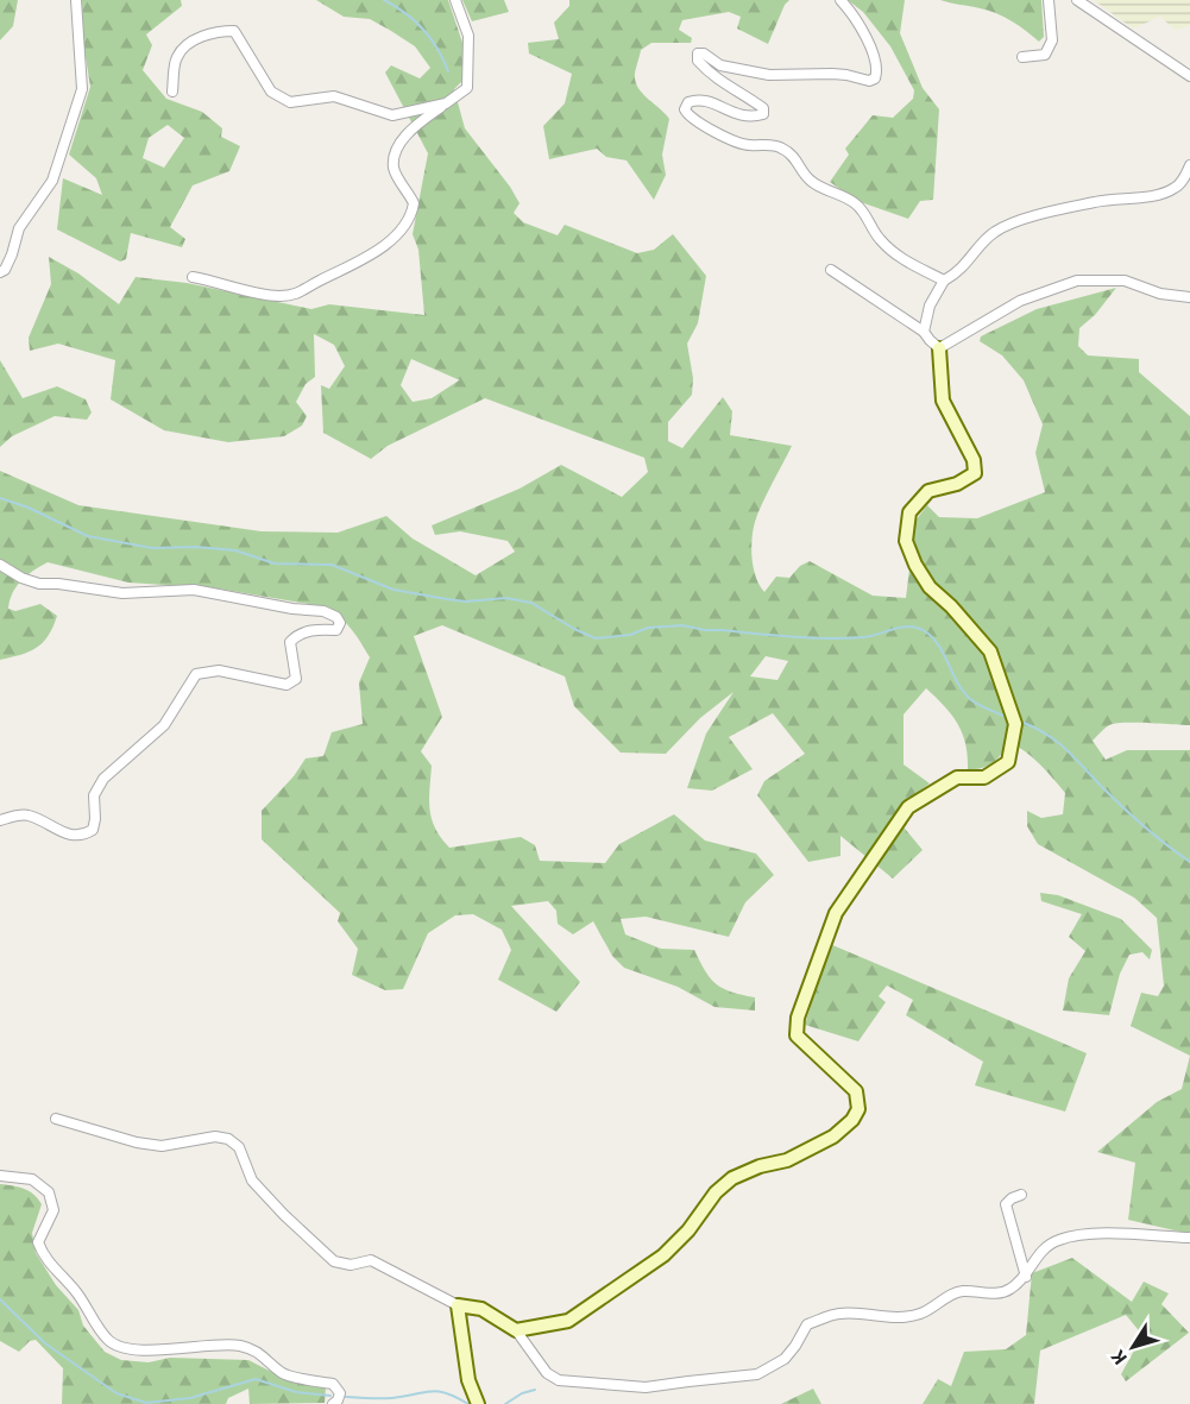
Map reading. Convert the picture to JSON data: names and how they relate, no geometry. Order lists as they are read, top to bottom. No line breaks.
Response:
{"north":"bottom left"}
